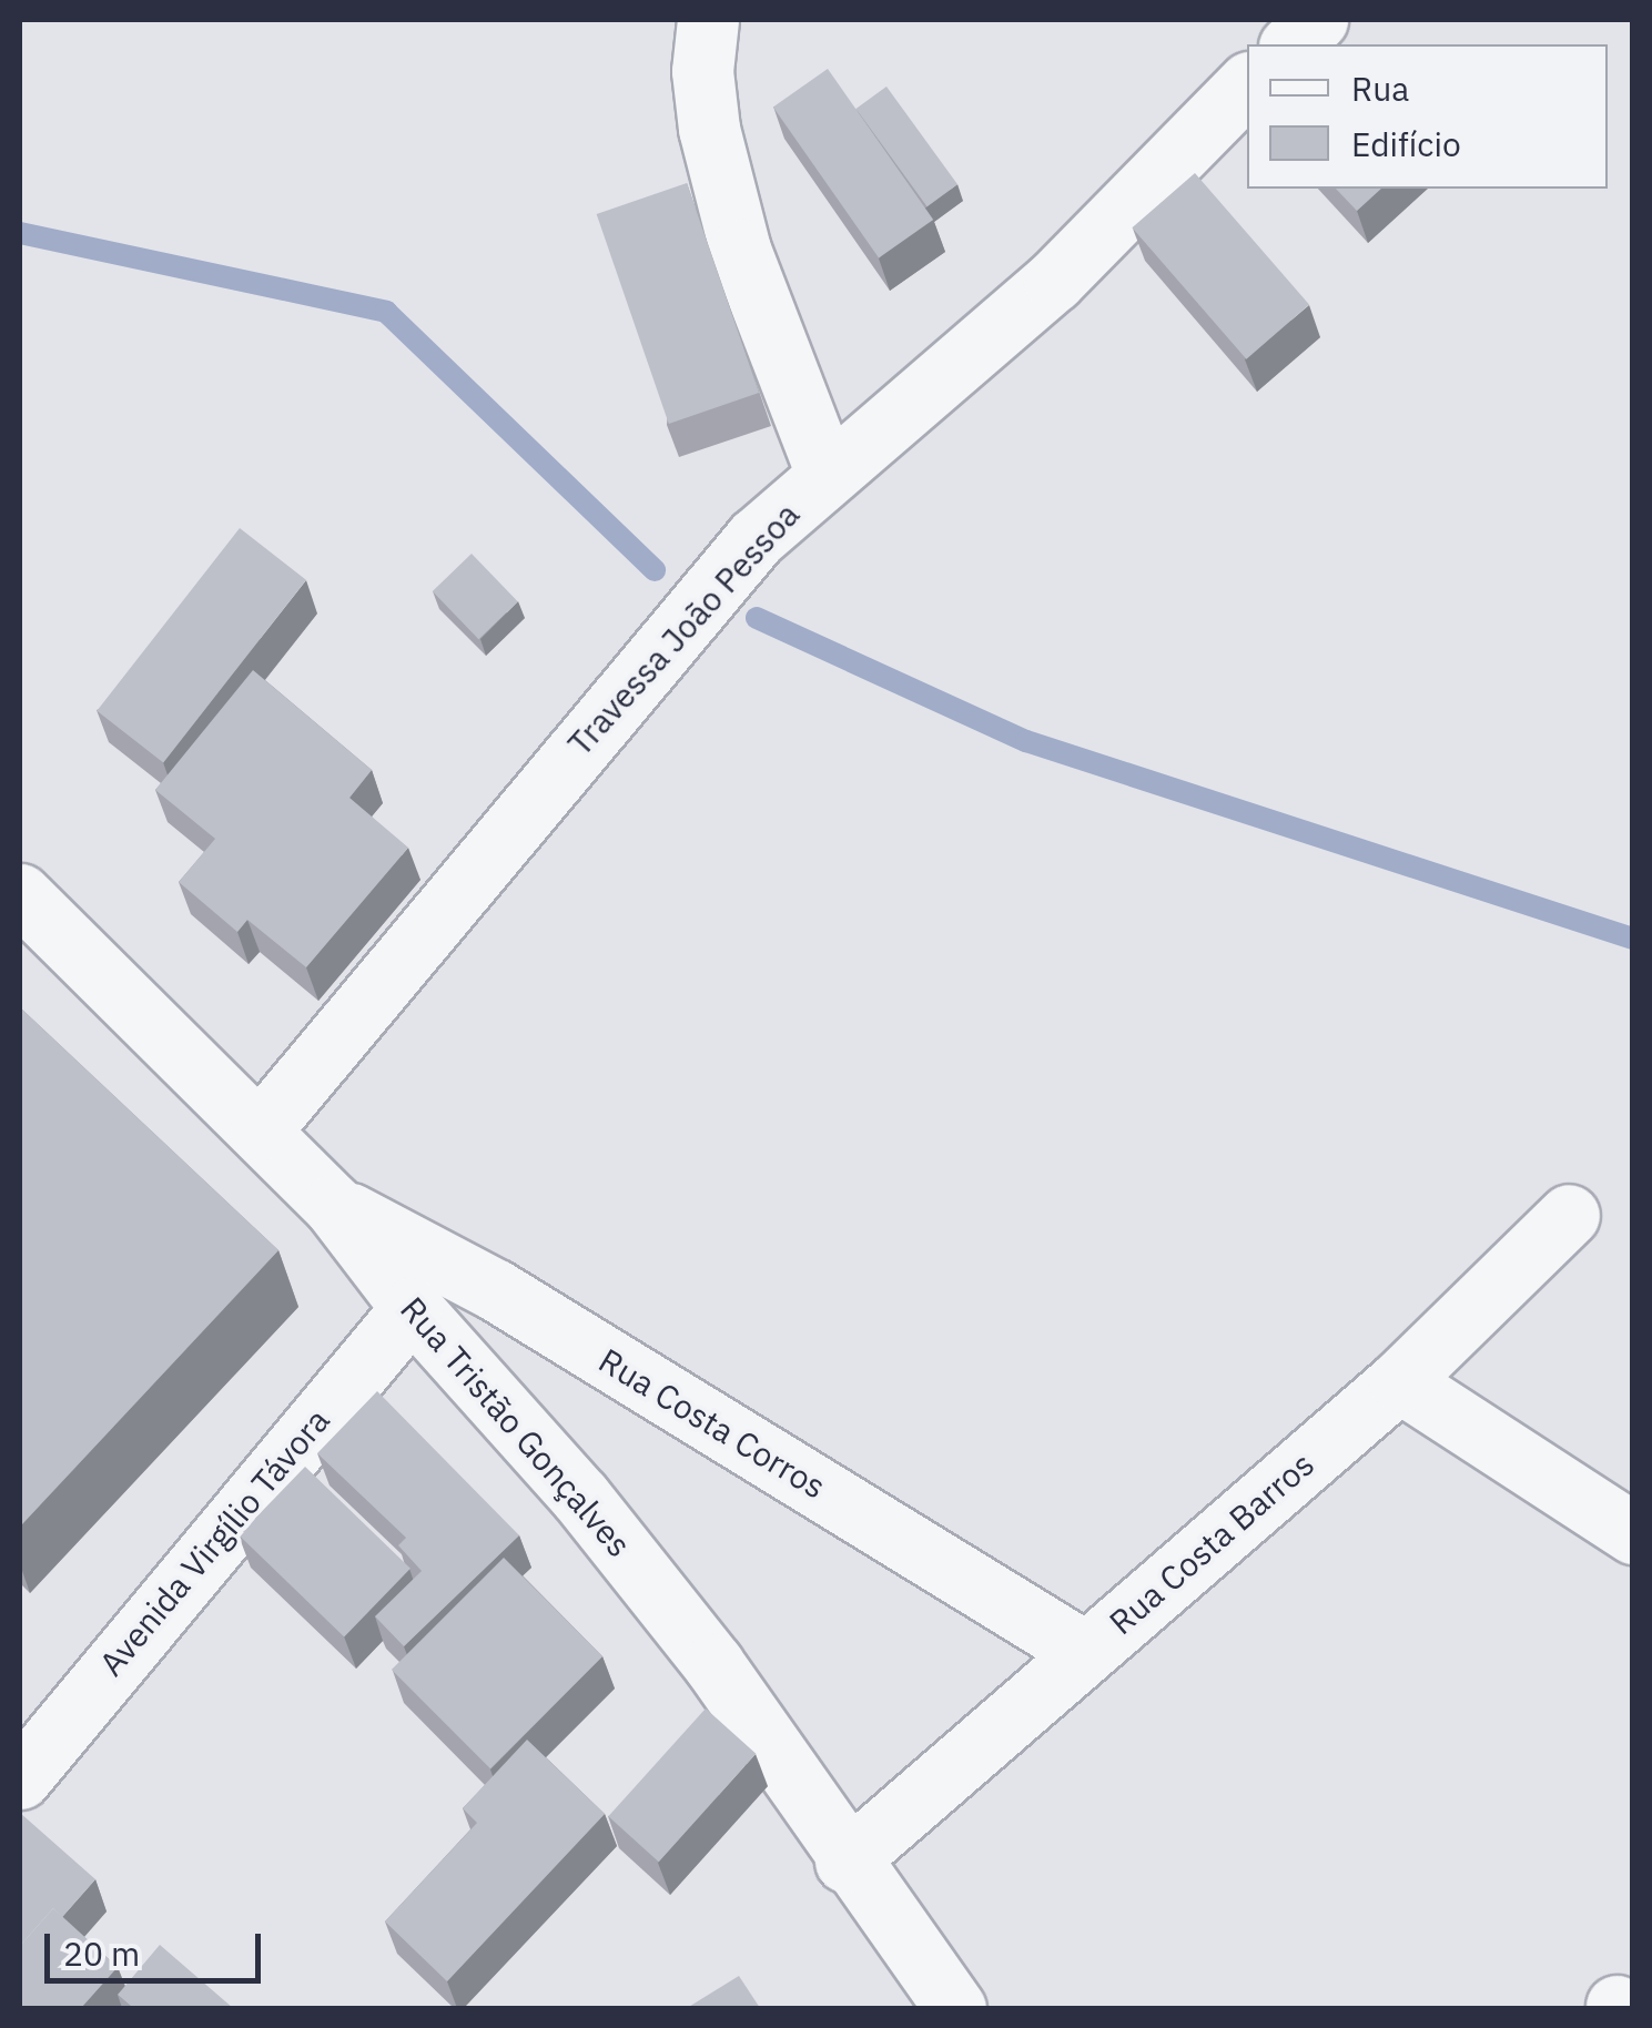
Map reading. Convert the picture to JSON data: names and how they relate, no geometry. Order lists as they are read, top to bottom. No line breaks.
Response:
{"streets":{"street":["Travessa João Pessoa","Rua Costa Corros","Rua Tristão Gonçalves","Avenida Virgílio Távora","Rua Costa Barros"]},"crossings":[["Travessa João Pessoa","Rua Tristão Gonçalves"],["Rua Costa Corros","Rua Tristão Gonçalves"],["Rua Costa Corros","Rua Costa Barros"],["Rua Tristão Gonçalves","Avenida Virgílio Távora"],["Rua Tristão Gonçalves","Rua Costa Barros"]],"legend":["Rua","Edifício"],"scale_bar":"20 m"}
